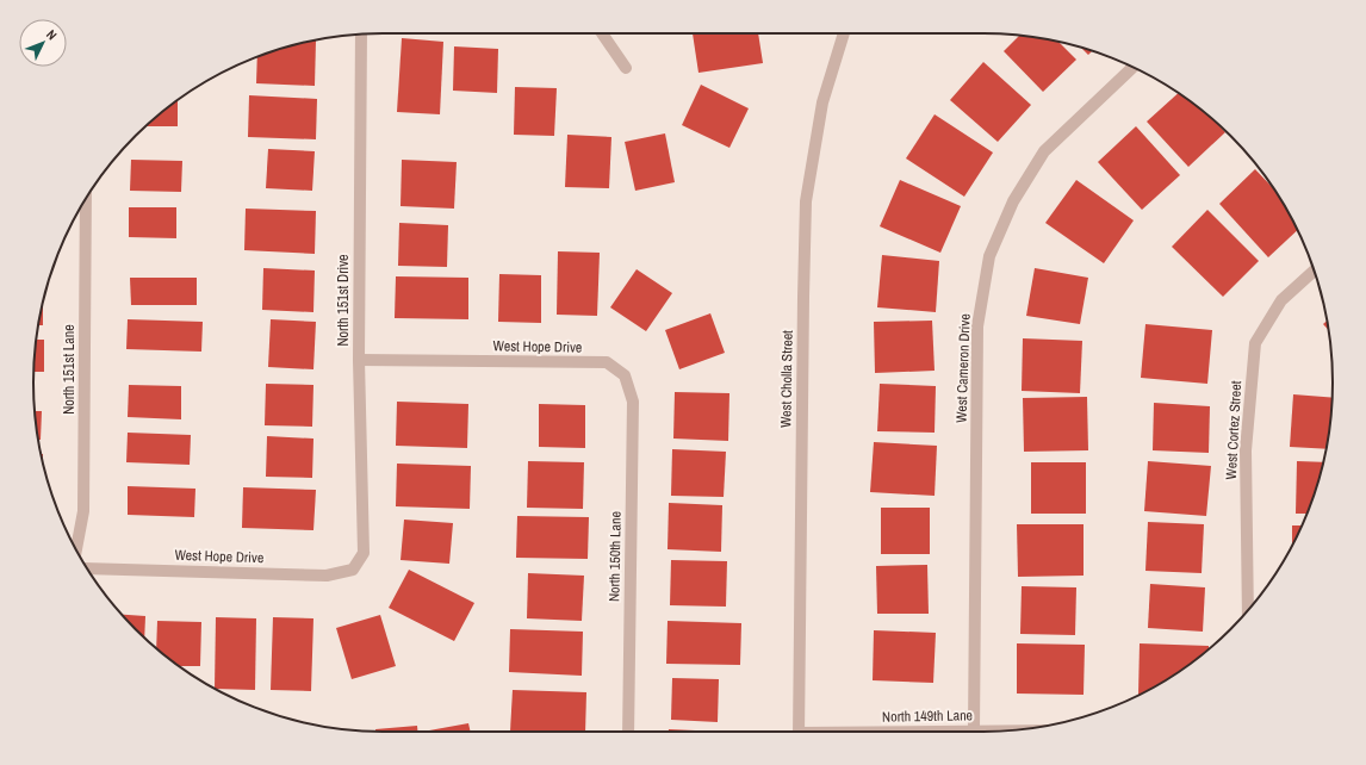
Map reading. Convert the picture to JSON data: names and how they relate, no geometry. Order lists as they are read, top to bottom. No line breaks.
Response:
{"streets":{"street":["North 151st Drive","West Hope Drive","West Cameron Drive","North 151st Lane","West Cholla Street","West Cortez Street","North 150th Lane","North 149th Lane"]},"crossings":[["North 151st Drive","West Hope Drive"],["West Hope Drive","North 150th Lane"],["West Cameron Drive","North 149th Lane"]],"north":"top right"}
